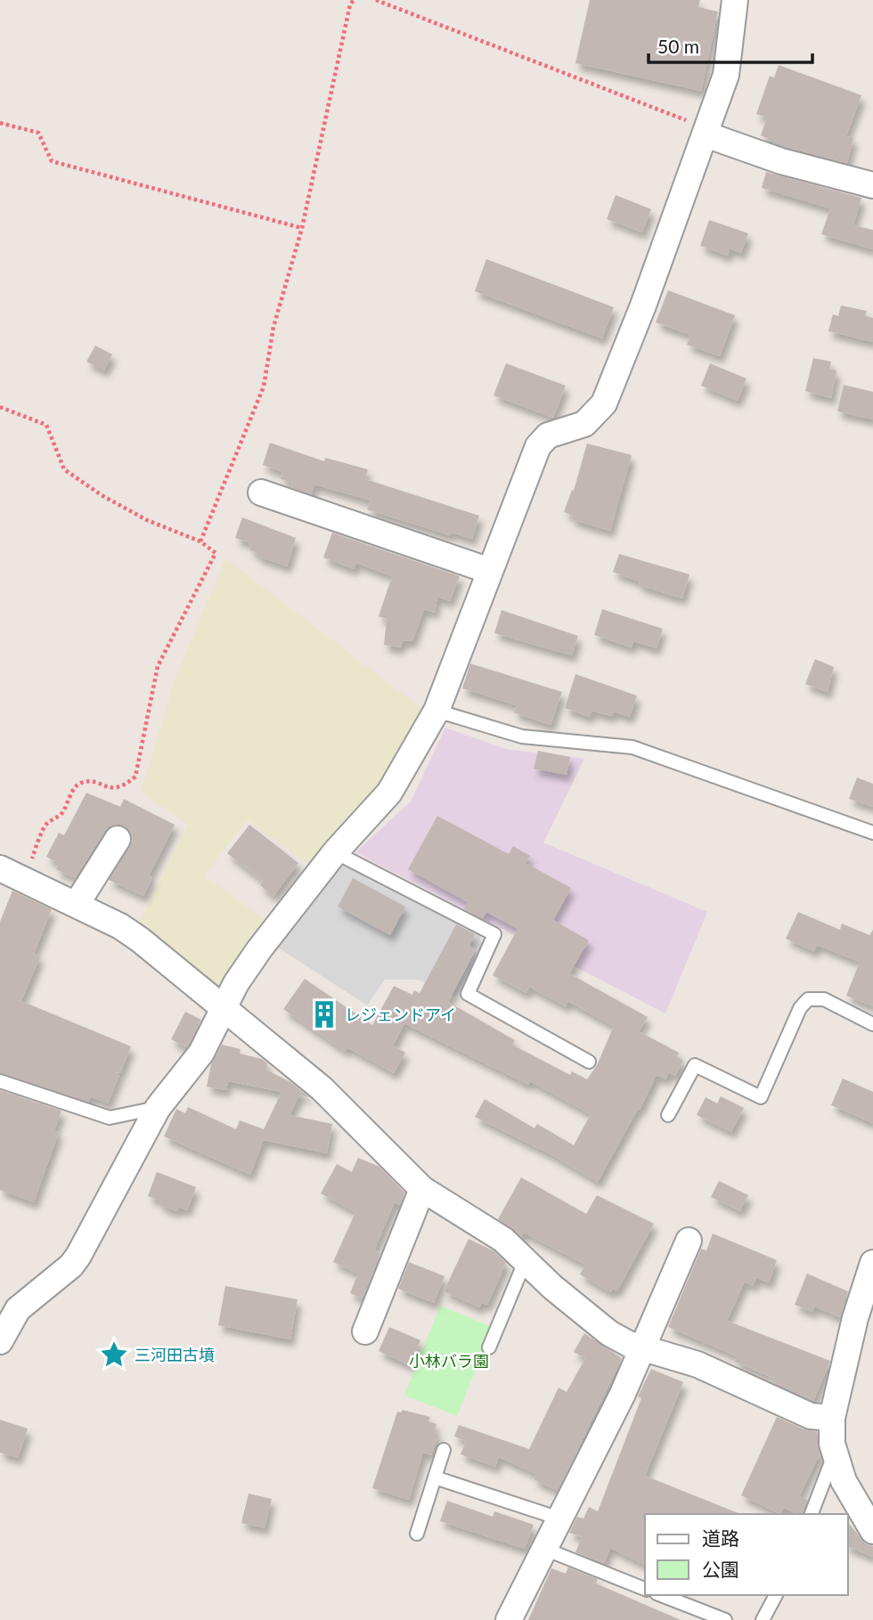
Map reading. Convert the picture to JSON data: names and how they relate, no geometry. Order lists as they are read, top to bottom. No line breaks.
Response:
{"parks":["小林バラ園"],"places":{"building":["レジェンドアイ"],"place":["三河田古墳"]},"legend":["道路","公園"],"scale_bar":"50 m"}
